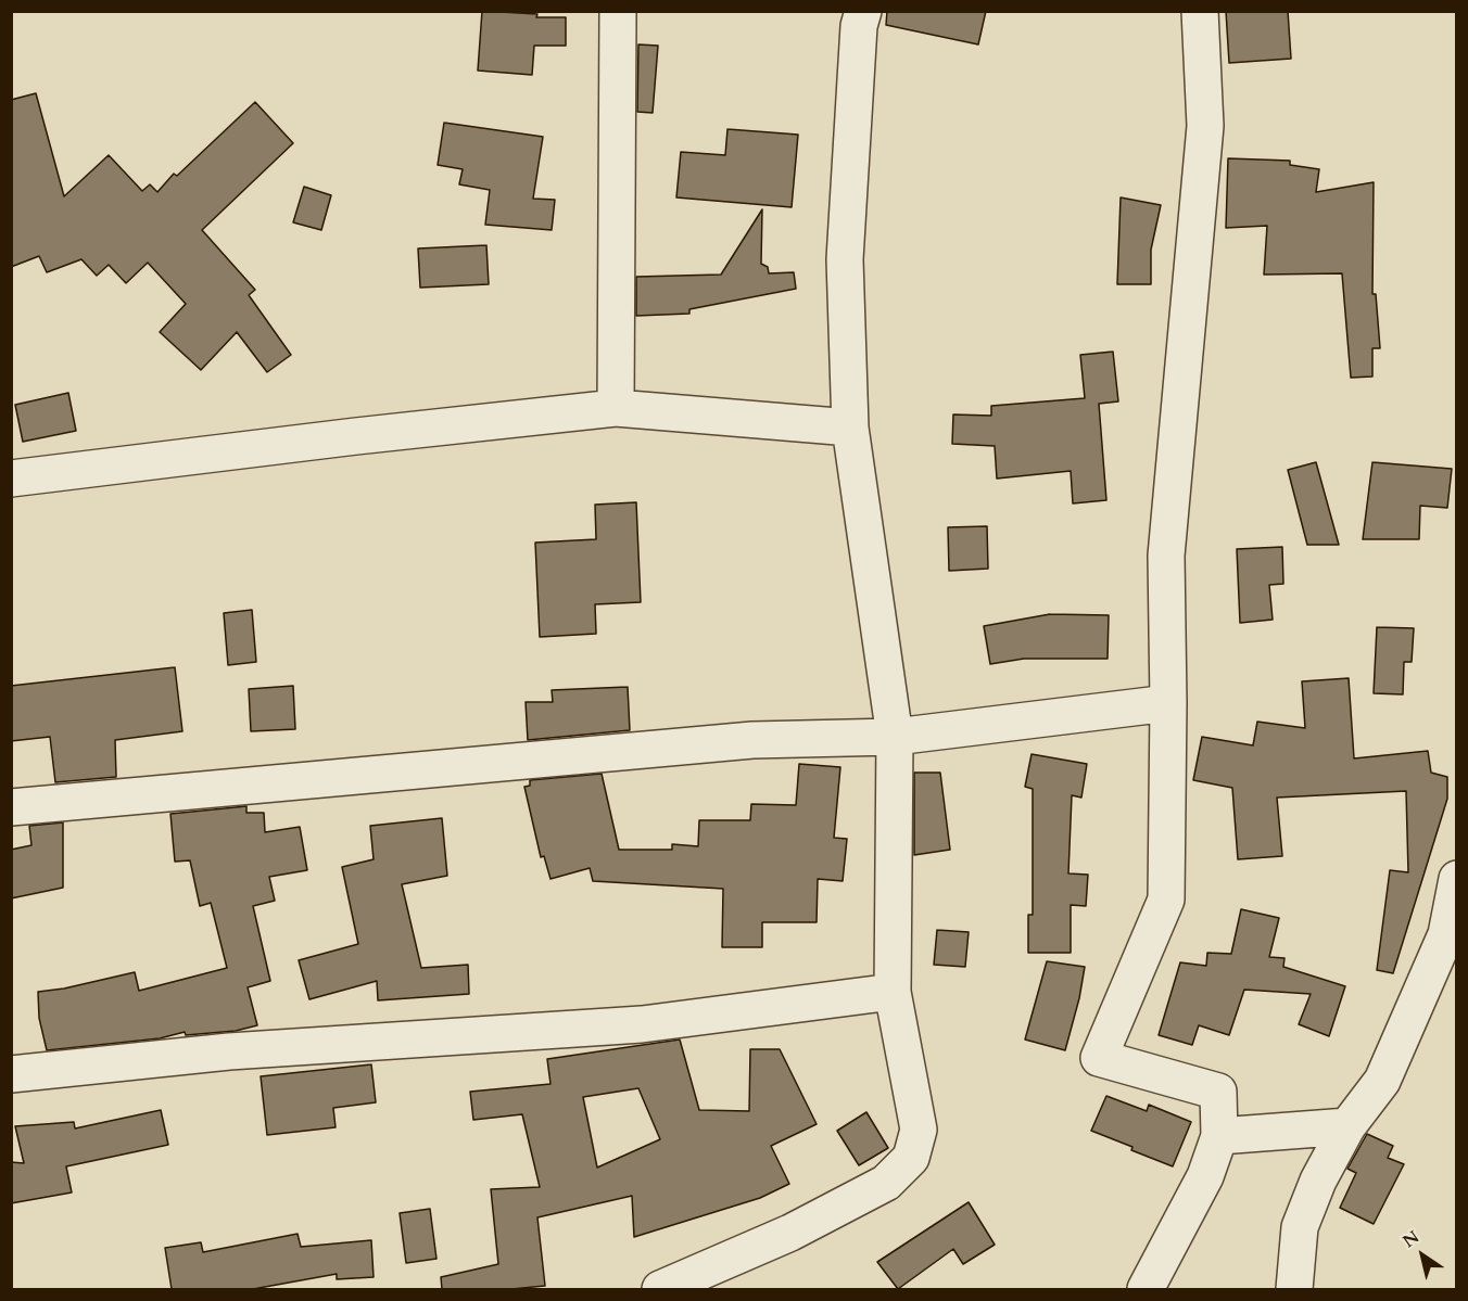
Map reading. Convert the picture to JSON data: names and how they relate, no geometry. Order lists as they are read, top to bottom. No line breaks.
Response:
{"north":"top left"}
